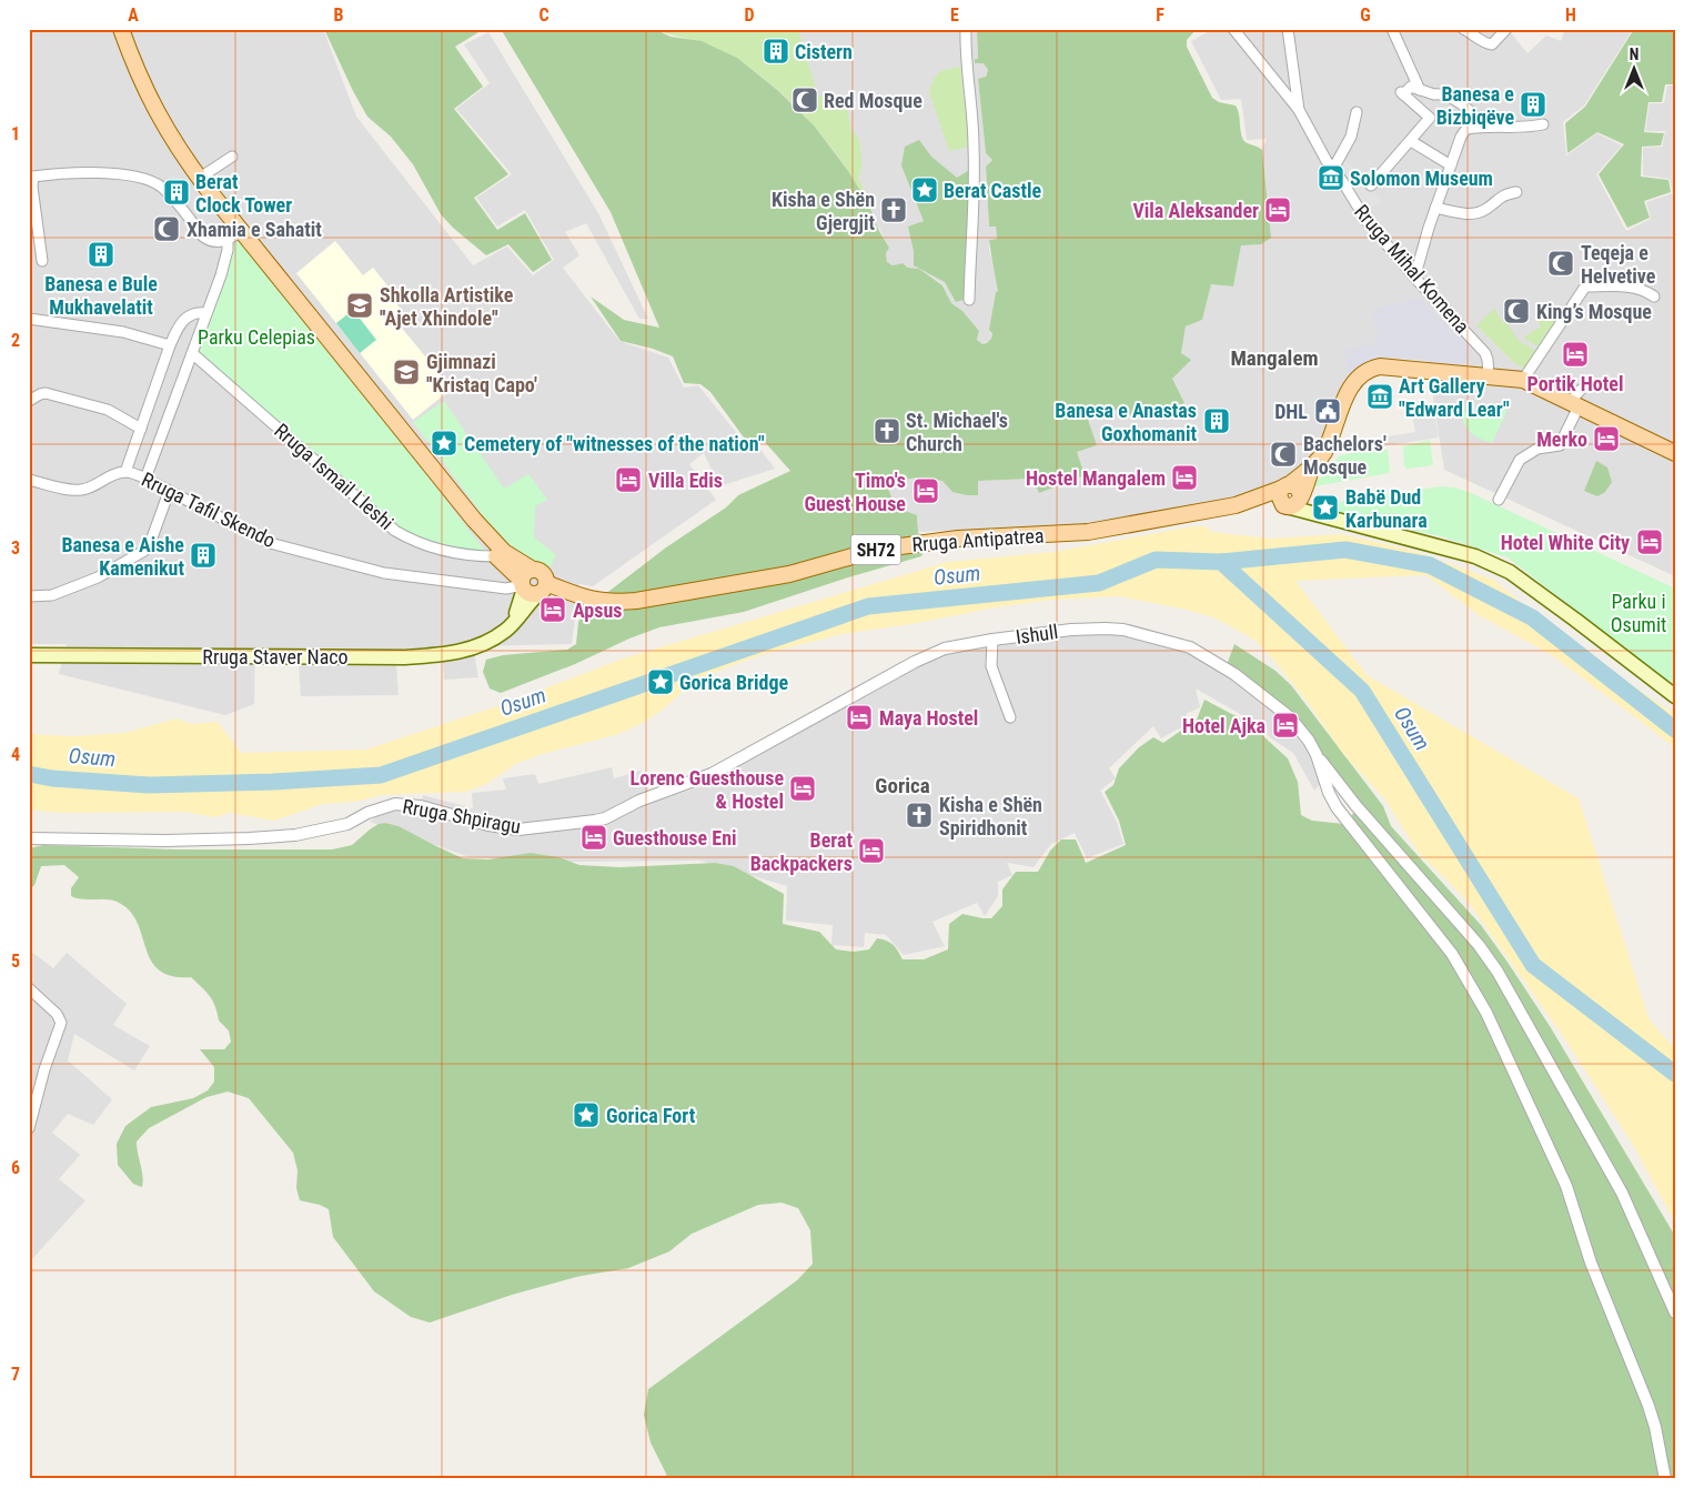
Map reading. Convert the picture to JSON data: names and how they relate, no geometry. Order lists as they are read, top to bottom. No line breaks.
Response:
{"streets":{"main road":["Rruga Antipatrea","SH72","Rruga Staver Naco"],"street":["Rruga Mihal Komena","Rruga Ismail Lleshi","Rruga Tafil Skendo","Ishull","Rruga Shpiragu"]},"crossings":[["Rruga Mihal Komena","Rruga Antipatrea"],["Rruga Ismail Lleshi","Rruga Antipatrea"],["Rruga Tafil Skendo","Rruga Antipatrea"],["Rruga Tafil Skendo","Rruga Staver Naco"],["Rruga Antipatrea","SH72"],["Rruga Antipatrea","Rruga Staver Naco"],["Ishull","Rruga Shpiragu"]],"districts":["Mangalem","Gorica"],"water":["Osum"],"parks":["Parku Celepias","Parku i Osumit"],"places":{"building":["Cistern","Banesa e Bizbiqëve","Berat Clock Tower","Banesa e Bule Mukhavelatit","Banesa e Anastas Goxhomanit","Banesa e Aishe Kamenikut"],"mosque":["Red Mosque","Xhamia e Sahatit","Teqeja e Helvetive","King’s Mosque","Bachelors' Mosque"],"museum":["Solomon Museum","Art Gallery \"Edward Lear\""],"place":["Berat Castle","Cemetery of \"witnesses of the nation\"","Babë Dud Karbunara","Gorica Bridge","Gorica Fort"],"church":["Kisha e Shën Gjergjit","St. Michael's Church","Kisha e Shën Spiridhonit"],"hotel":["Vila Aleksander","Portik Hotel","Merko","Hostel Mangalem","Villa Edis","Timo's Guest House","Hotel White City","Apsus","Maya Hostel","Hotel Ajka","Lorenc Guesthouse & Hostel","Guesthouse Eni","Berat Backpackers"],"school or university":["Shkolla Artistike ''Ajet Xhindole''","Gjimnazi ''Kristaq Capo'"],"public building":["DHL"]},"north":"top","grid":{"columns":["A","B","C","D","E","F","G","H"],"rows":["1","2","3","4","5","6","7"]}}
